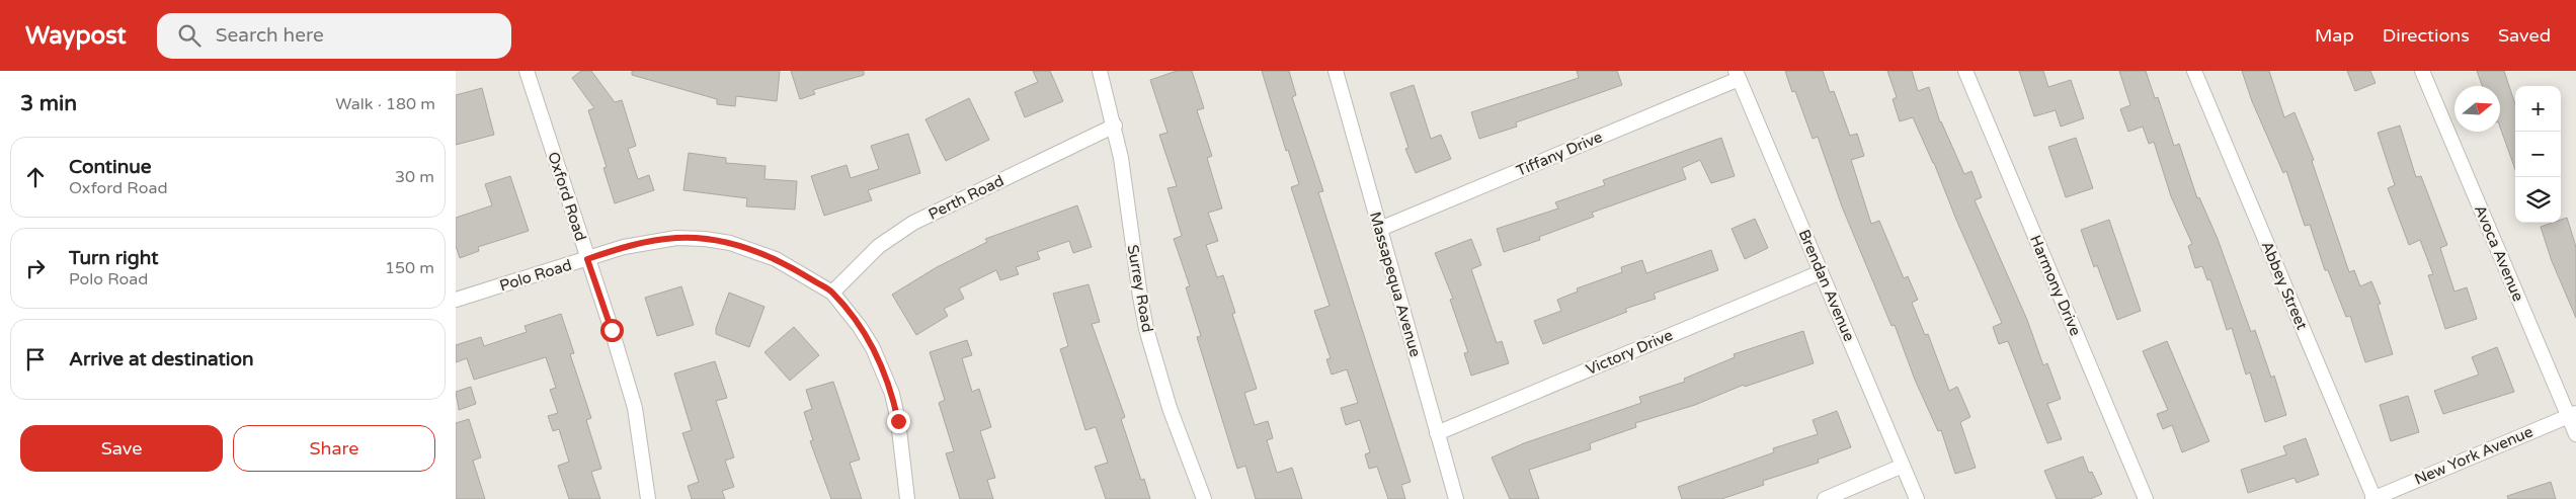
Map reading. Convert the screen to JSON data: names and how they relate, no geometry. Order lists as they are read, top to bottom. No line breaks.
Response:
{"streets":{"street":["Tiffany Drive","Oxford Road","Perth Road","Avoca Avenue","Polo Road","Massapequa Avenue","Brendan Avenue","Harmony Drive","Abbey Street","Surrey Road","Victory Drive","New York Avenue"]},"crossings":[["Tiffany Drive","Massapequa Avenue"],["Tiffany Drive","Brendan Avenue"],["Oxford Road","Polo Road"],["Perth Road","Polo Road"],["Perth Road","Surrey Road"],["Avoca Avenue","New York Avenue"],["Massapequa Avenue","Victory Drive"],["Brendan Avenue","Victory Drive"],["Abbey Street","New York Avenue"]],"north":"right","page":{"header":"Waypost","search":"Search here","nav":["Map","Directions","Saved"],"heading":["3 min","Walk · 180 m"],"map_buttons":["+","−"],"list":[["Continue","Oxford Road","30 m"],["Turn right","Polo Road","150 m"],"Arrive at destination"],"buttons":["Save","Share"]}}
